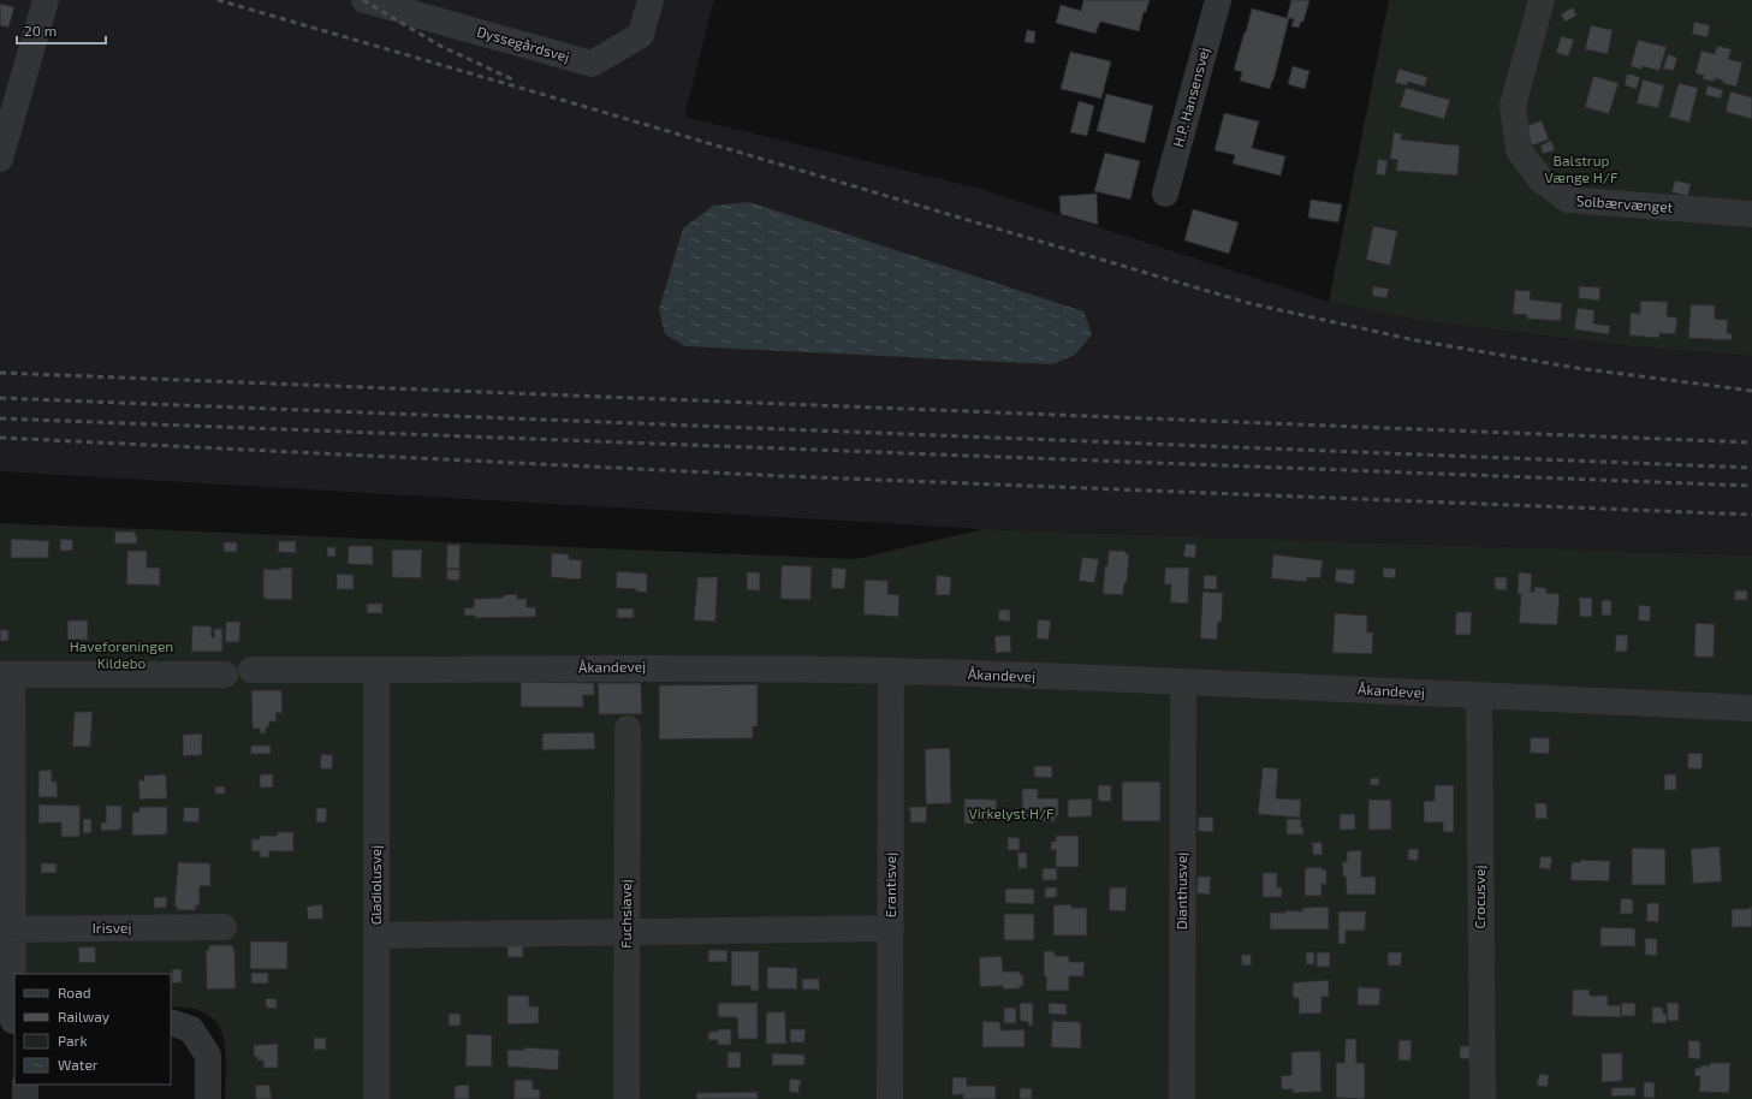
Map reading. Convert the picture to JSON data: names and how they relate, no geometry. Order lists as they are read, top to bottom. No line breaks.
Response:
{"streets":{"street":["Dyssegårdsvej","H.P. Hansensvej","Solbærvænget","Åkandevej","Gladiolusvej","Erantisvej","Dianthusvej","Crocusvej","Fuchsiavej","Irisvej"]},"crossings":[["Åkandevej","Gladiolusvej"],["Åkandevej","Erantisvej"],["Åkandevej","Dianthusvej"],["Åkandevej","Crocusvej"]],"parks":["Balstrup Vænge H/F","Haveforeningen Kildebo","Virkelyst H/F"],"legend":["Road","Railway","Park","Water"],"scale_bar":"20 m"}
